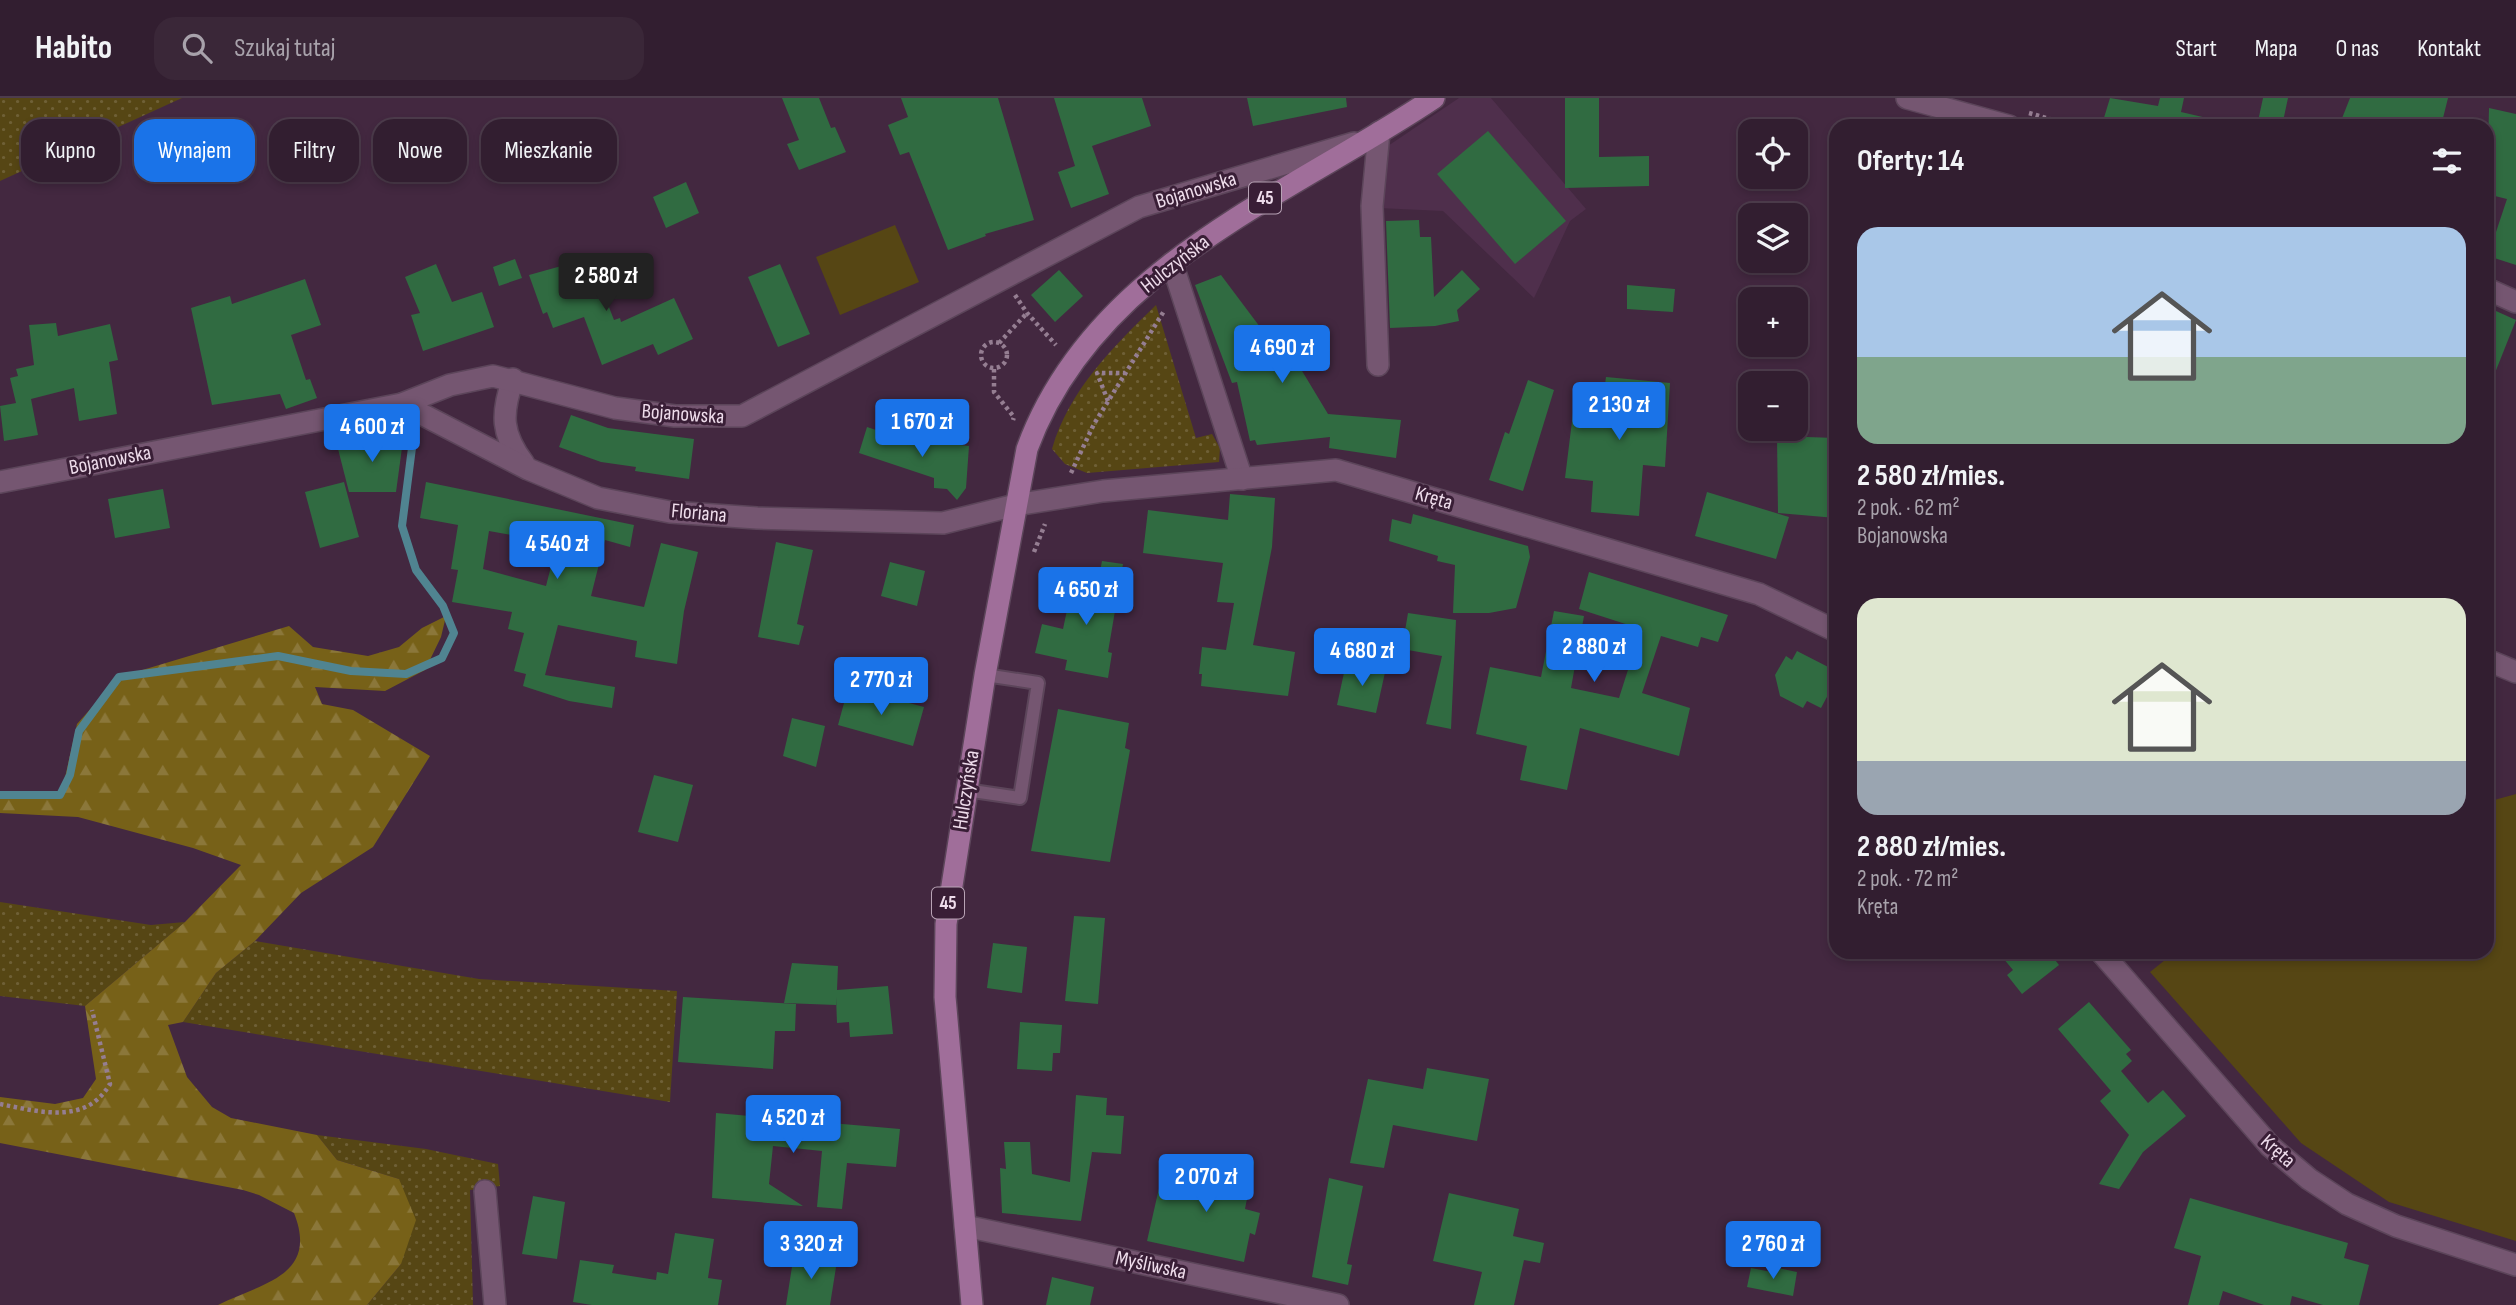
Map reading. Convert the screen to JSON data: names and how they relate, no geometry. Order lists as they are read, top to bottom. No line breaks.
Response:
{"streets":{"main road":["45","Hulczyńska"],"street":["Bojanowska","Kręta","Floriana","Myśliwska"]},"crossings":[["Bojanowska","Hulczyńska"],["Bojanowska","Floriana"],["Hulczyńska","Kręta"],["Hulczyńska","Floriana"],["Hulczyńska","Myśliwska"],["Kręta","Floriana"]],"page":{"header":"Habito","search":"Szukaj tutaj","nav":["Start","Mapa","O nas","Kontakt"],"map_buttons":["+","−"],"chip":["Kupno","Wynajem","Filtry","Nowe","Mieszkanie"],"heading":"Oferty: 14","list":[{"name":"2 580 zł/mies.","note":"2 pok. · 62 m² · Bojanowska"},{"name":"2 880 zł/mies.","note":"2 pok. · 72 m² · Kręta"}],"price":["2 580 zł","4 690 zł","2 130 zł","1 670 zł","4 600 zł","4 540 zł","4 650 zł","2 880 zł","4 680 zł","2 770 zł","4 520 zł","2 070 zł","3 320 zł","2 760 zł"]}}
